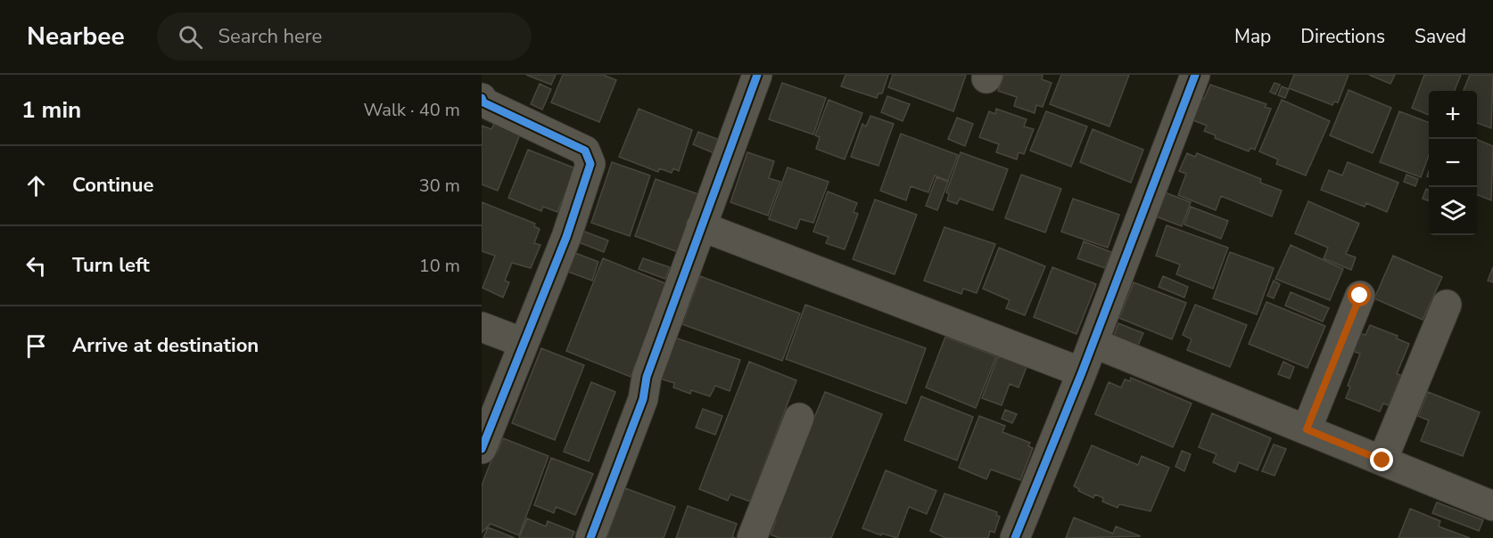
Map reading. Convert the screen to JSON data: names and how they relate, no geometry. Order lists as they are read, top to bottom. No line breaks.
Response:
{"page":{"header":"Nearbee","search":"Search here","nav":["Map","Directions","Saved"],"heading":["1 min","Walk · 40 m"],"map_buttons":["+","−"],"list":[["Continue","30 m"],["Turn left","10 m"],"Arrive at destination"]}}
